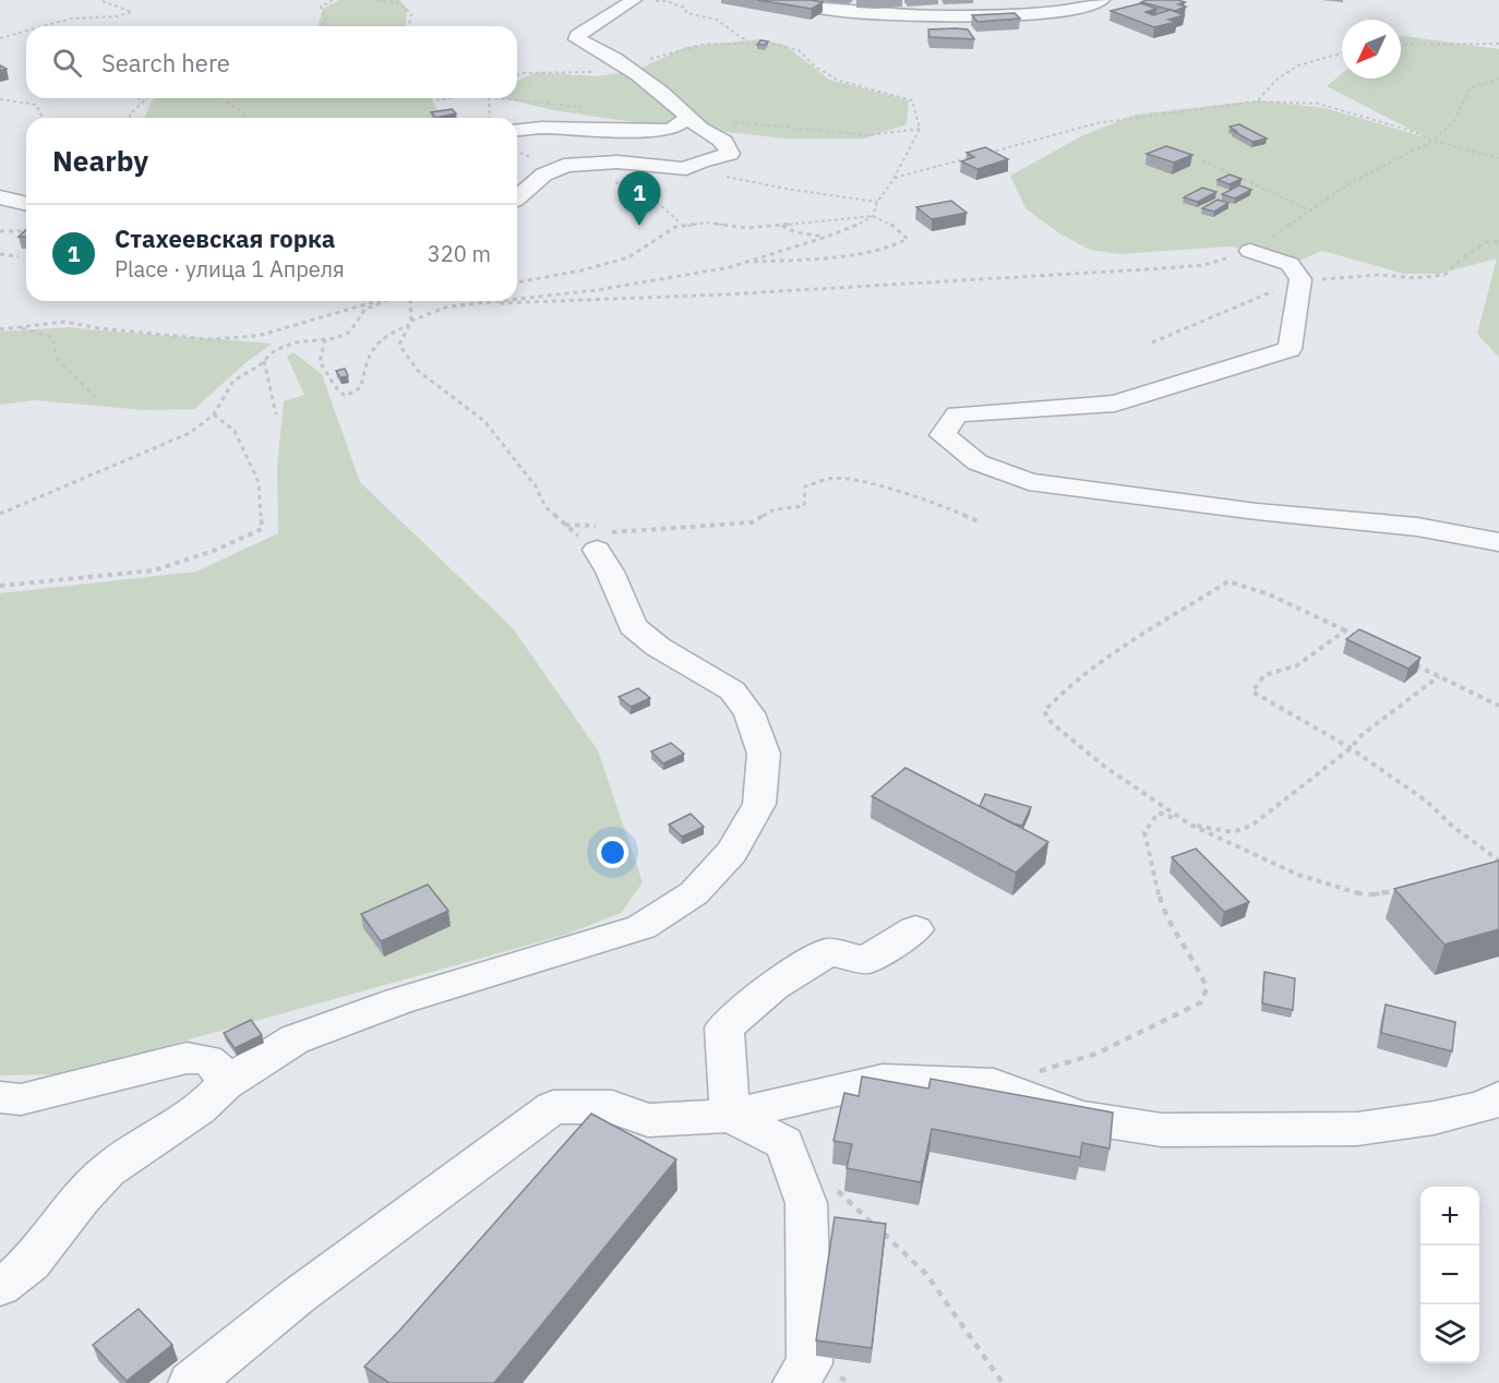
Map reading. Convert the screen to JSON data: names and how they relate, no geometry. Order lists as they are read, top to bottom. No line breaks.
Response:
{"north":"bottom left","page":{"search":"Search here","heading":"Nearby","pins":"1","list":[{"mark":"1","name":"Стахеевская горка","note":"Place · улица 1 Апреля","value":"320 m"}],"map_buttons":["+","−"]}}
